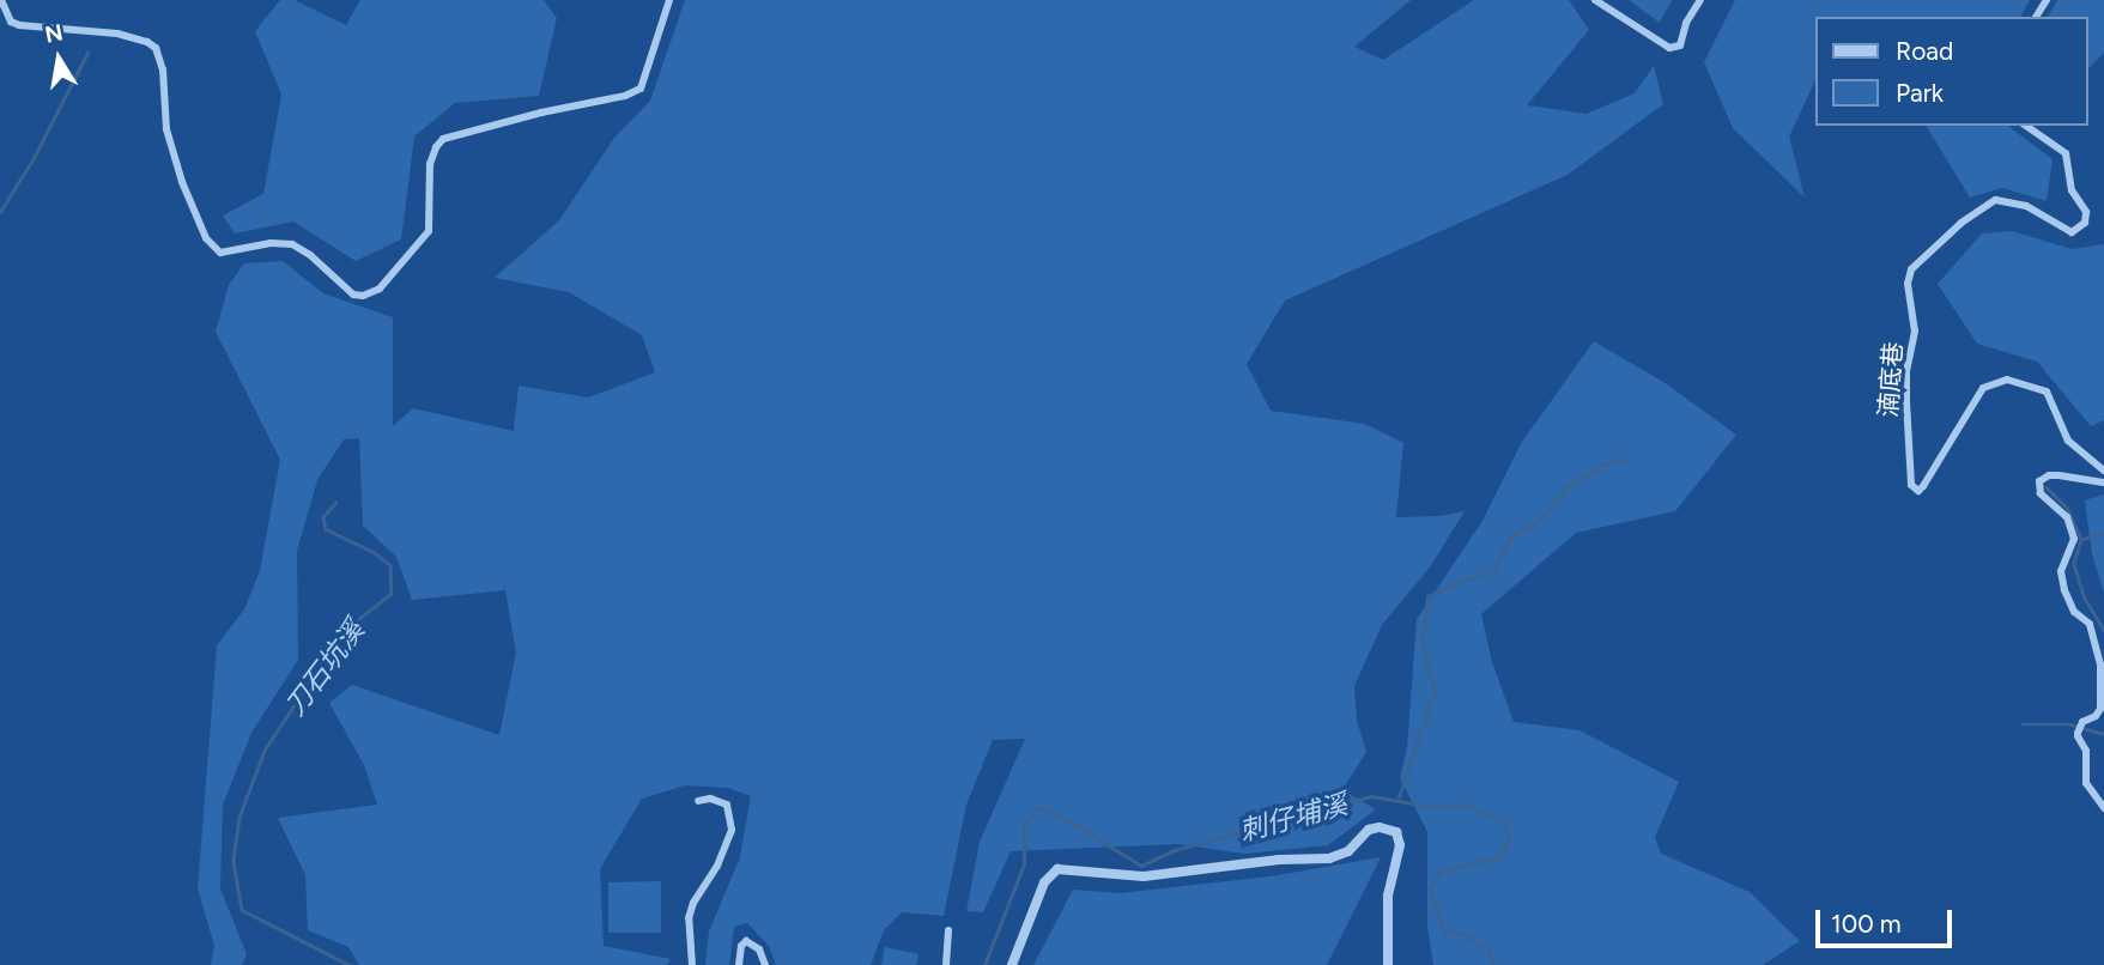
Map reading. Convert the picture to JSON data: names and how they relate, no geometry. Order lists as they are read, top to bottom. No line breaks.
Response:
{"streets":{"street":["湳底巷"]},"water":["刀石坑溪","刺仔埔溪"],"legend":["Road","Park"],"scale_bar":"100 m","north":"top"}
